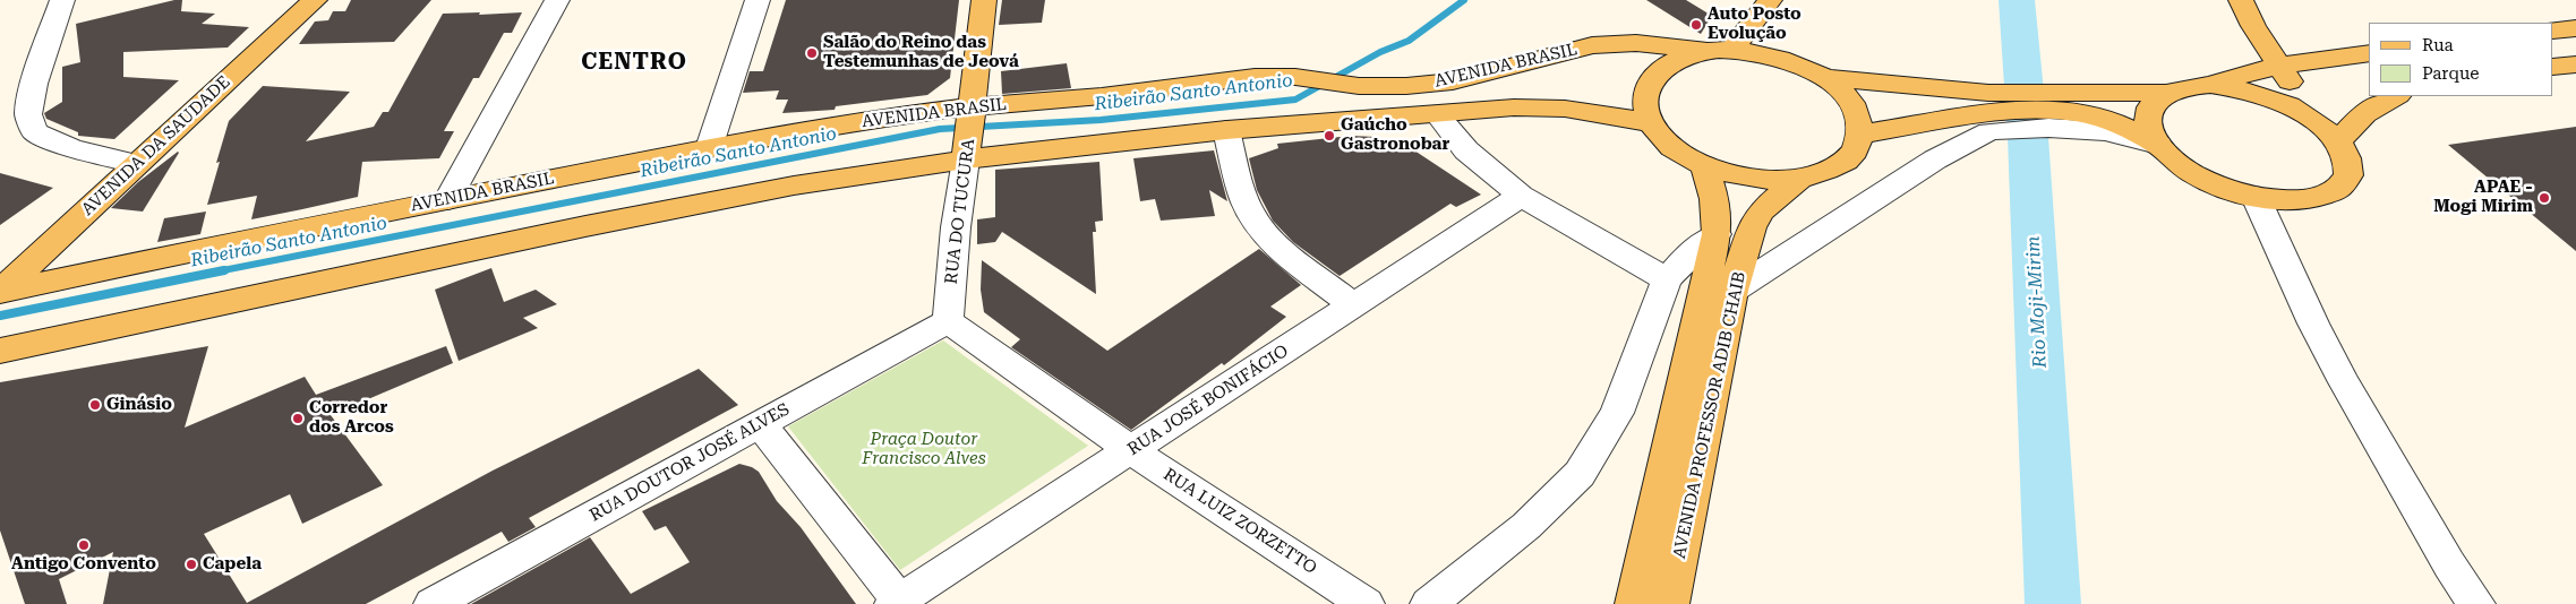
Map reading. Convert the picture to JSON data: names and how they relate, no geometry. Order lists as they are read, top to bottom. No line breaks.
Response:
{"streets":{"main road":["AVENIDA BRASIL","AVENIDA DA SAUDADE","RUA DO TUCURA","AVENIDA PROFESSOR ADIB CHAIB"],"street":["RUA JOSÉ BONIFÁCIO","RUA DOUTOR JOSÉ ALVES","RUA LUIZ ZORZETTO"]},"crossings":[["AVENIDA BRASIL","AVENIDA DA SAUDADE"],["AVENIDA BRASIL","RUA DO TUCURA"],["AVENIDA BRASIL","AVENIDA PROFESSOR ADIB CHAIB"],["RUA DO TUCURA","RUA DOUTOR JOSÉ ALVES"],["RUA DO TUCURA","RUA LUIZ ZORZETTO"],["RUA JOSÉ BONIFÁCIO","RUA LUIZ ZORZETTO"],["RUA DOUTOR JOSÉ ALVES","RUA LUIZ ZORZETTO"]],"districts":["CENTRO"],"water":["Ribeirão Santo Antonio","Rio Moji-Mirim"],"parks":["Praça Doutor Francisco Alves"],"places":["Auto Posto Evolução","Salão do Reino das Testemunhas de Jeová","Gaúcho Gastronobar","APAE - Mogi Mirim","Ginásio","Corredor dos Arcos","Antigo Convento","Capela"],"legend":["Rua","Parque"]}
